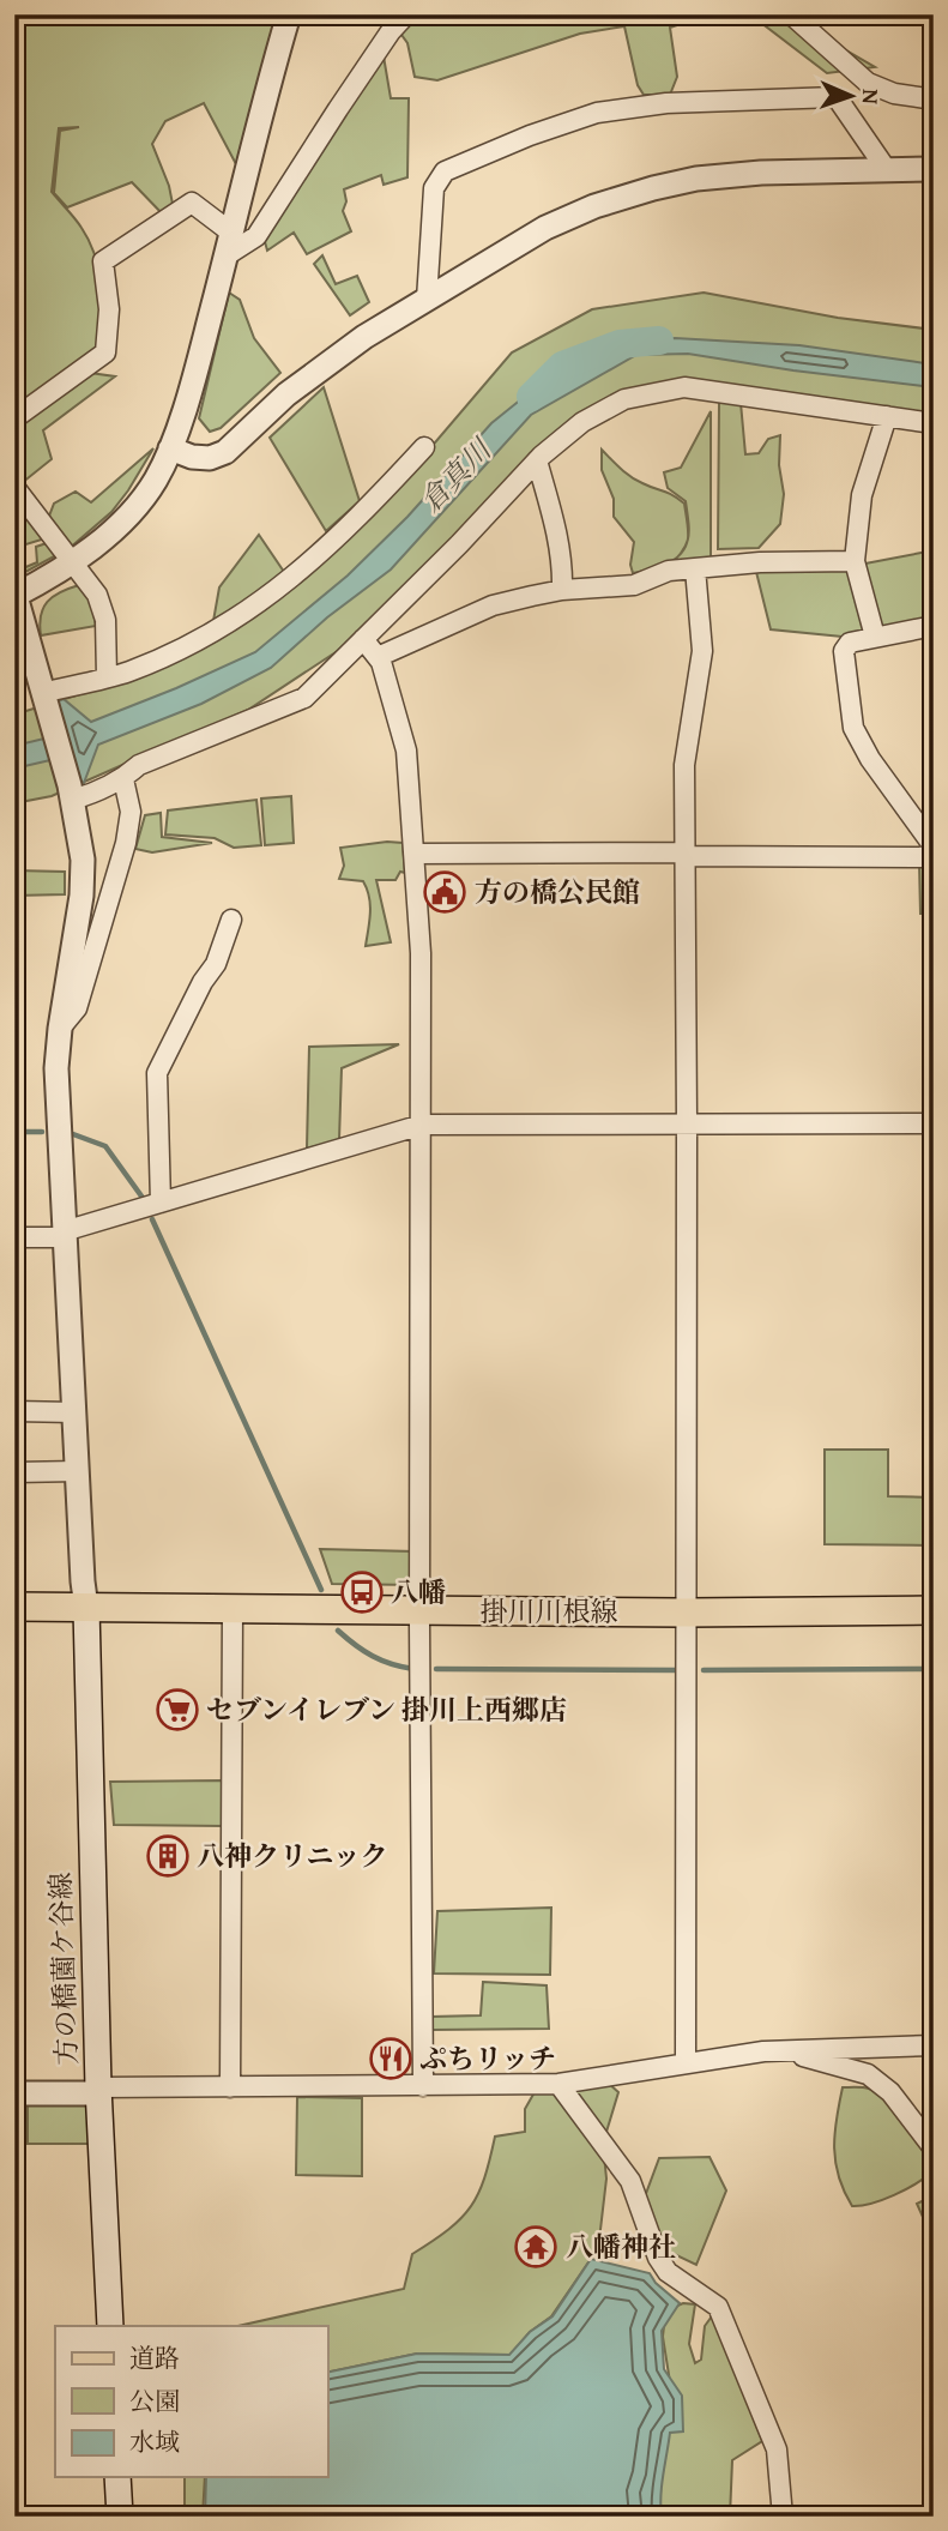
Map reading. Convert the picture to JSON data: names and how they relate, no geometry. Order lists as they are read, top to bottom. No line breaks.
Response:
{"streets":{"main road":["掛川川根線","方の橋薗ケ谷線"]},"crossings":[["掛川川根線","方の橋薗ケ谷線"]],"water":["倉真川"],"places":{"public building":["方の橋公民館"],"bus stop":["八幡"],"supermarket":["セブンイレブン 掛川上西郷店"],"building":["八神クリニック"],"restaurant":["ぷちリッチ"],"temple":["八幡神社"]},"legend":["道路","公園","水域"],"north":"right"}
